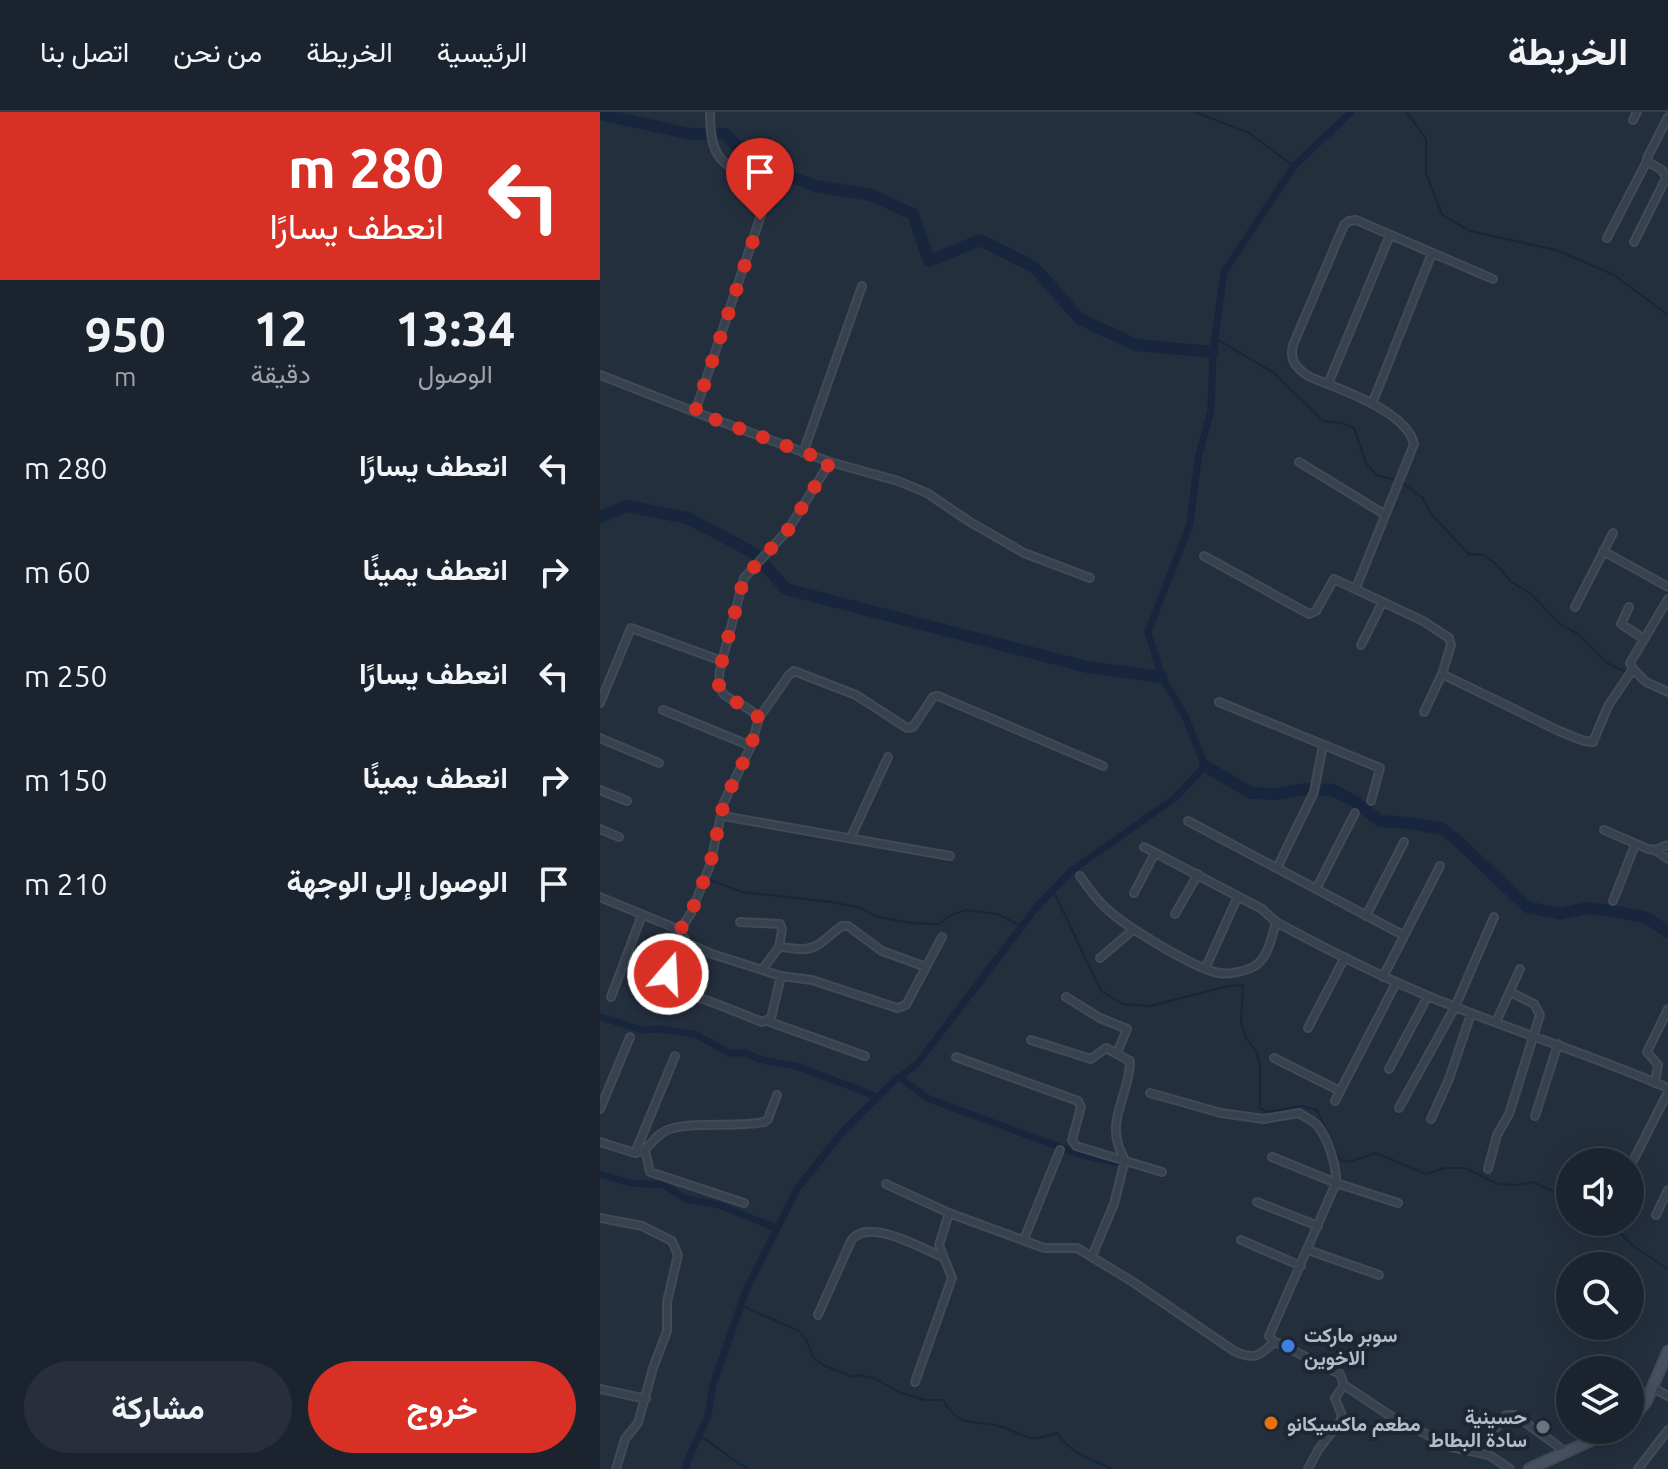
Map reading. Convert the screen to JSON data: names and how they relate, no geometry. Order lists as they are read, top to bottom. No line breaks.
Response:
{"places":["سوبر ماركت الاخوين","مطعم ماكسيكانو","حسينية سادة البطاط"],"page":{"header":"الخريطة","nav":["الرئيسية","الخريطة","من نحن","اتصل بنا"],"turn":["280 m","انعطف يسارًا"],"eta":["13:34","الوصول","12","دقيقة","950","m"],"list":[{"name":"انعطف يسارًا","value":"280 m"},{"name":"انعطف يمينًا","value":"60 m"},{"name":"انعطف يسارًا","value":"250 m"},{"name":"انعطف يمينًا","value":"150 m"},{"name":"الوصول إلى الوجهة","value":"210 m"}],"buttons":["خروج","مشاركة"]}}
